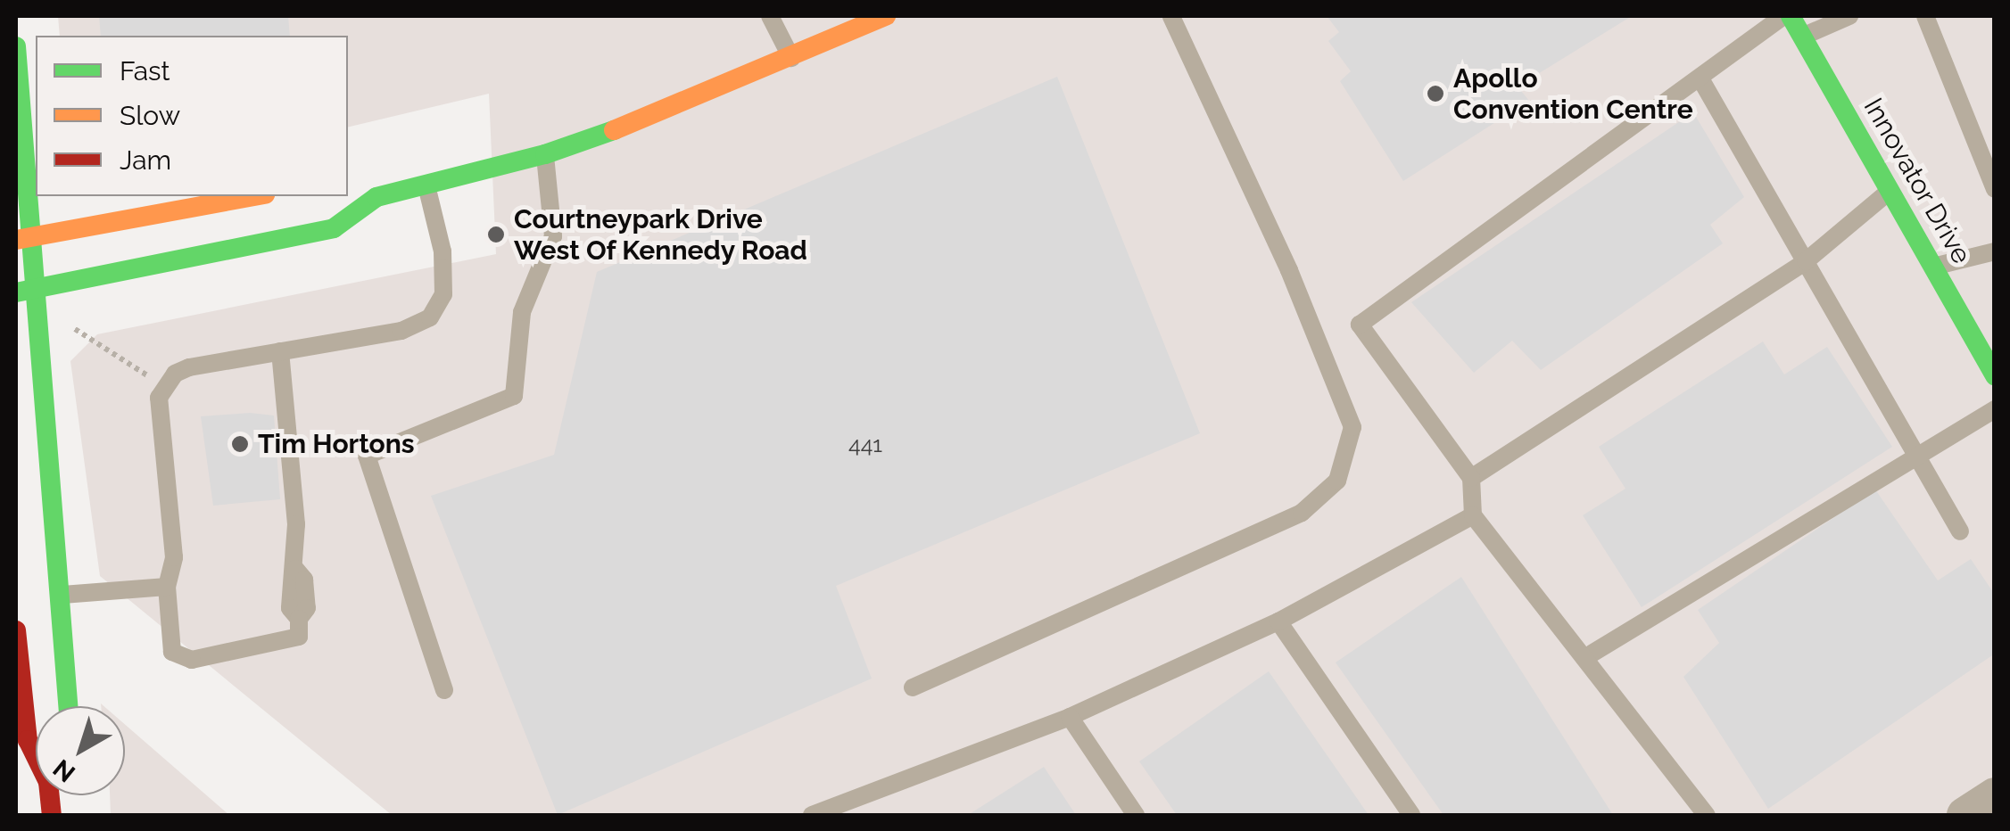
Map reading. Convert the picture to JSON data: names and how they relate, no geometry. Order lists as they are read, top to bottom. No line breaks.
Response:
{"streets":{"main road":["Innovator Drive"]},"places":["Apollo Convention Centre","Courtneypark Drive West Of Kennedy Road","Tim Hortons"],"house_numbers":["441"],"legend":["Fast","Slow","Jam"],"north":"bottom left"}
